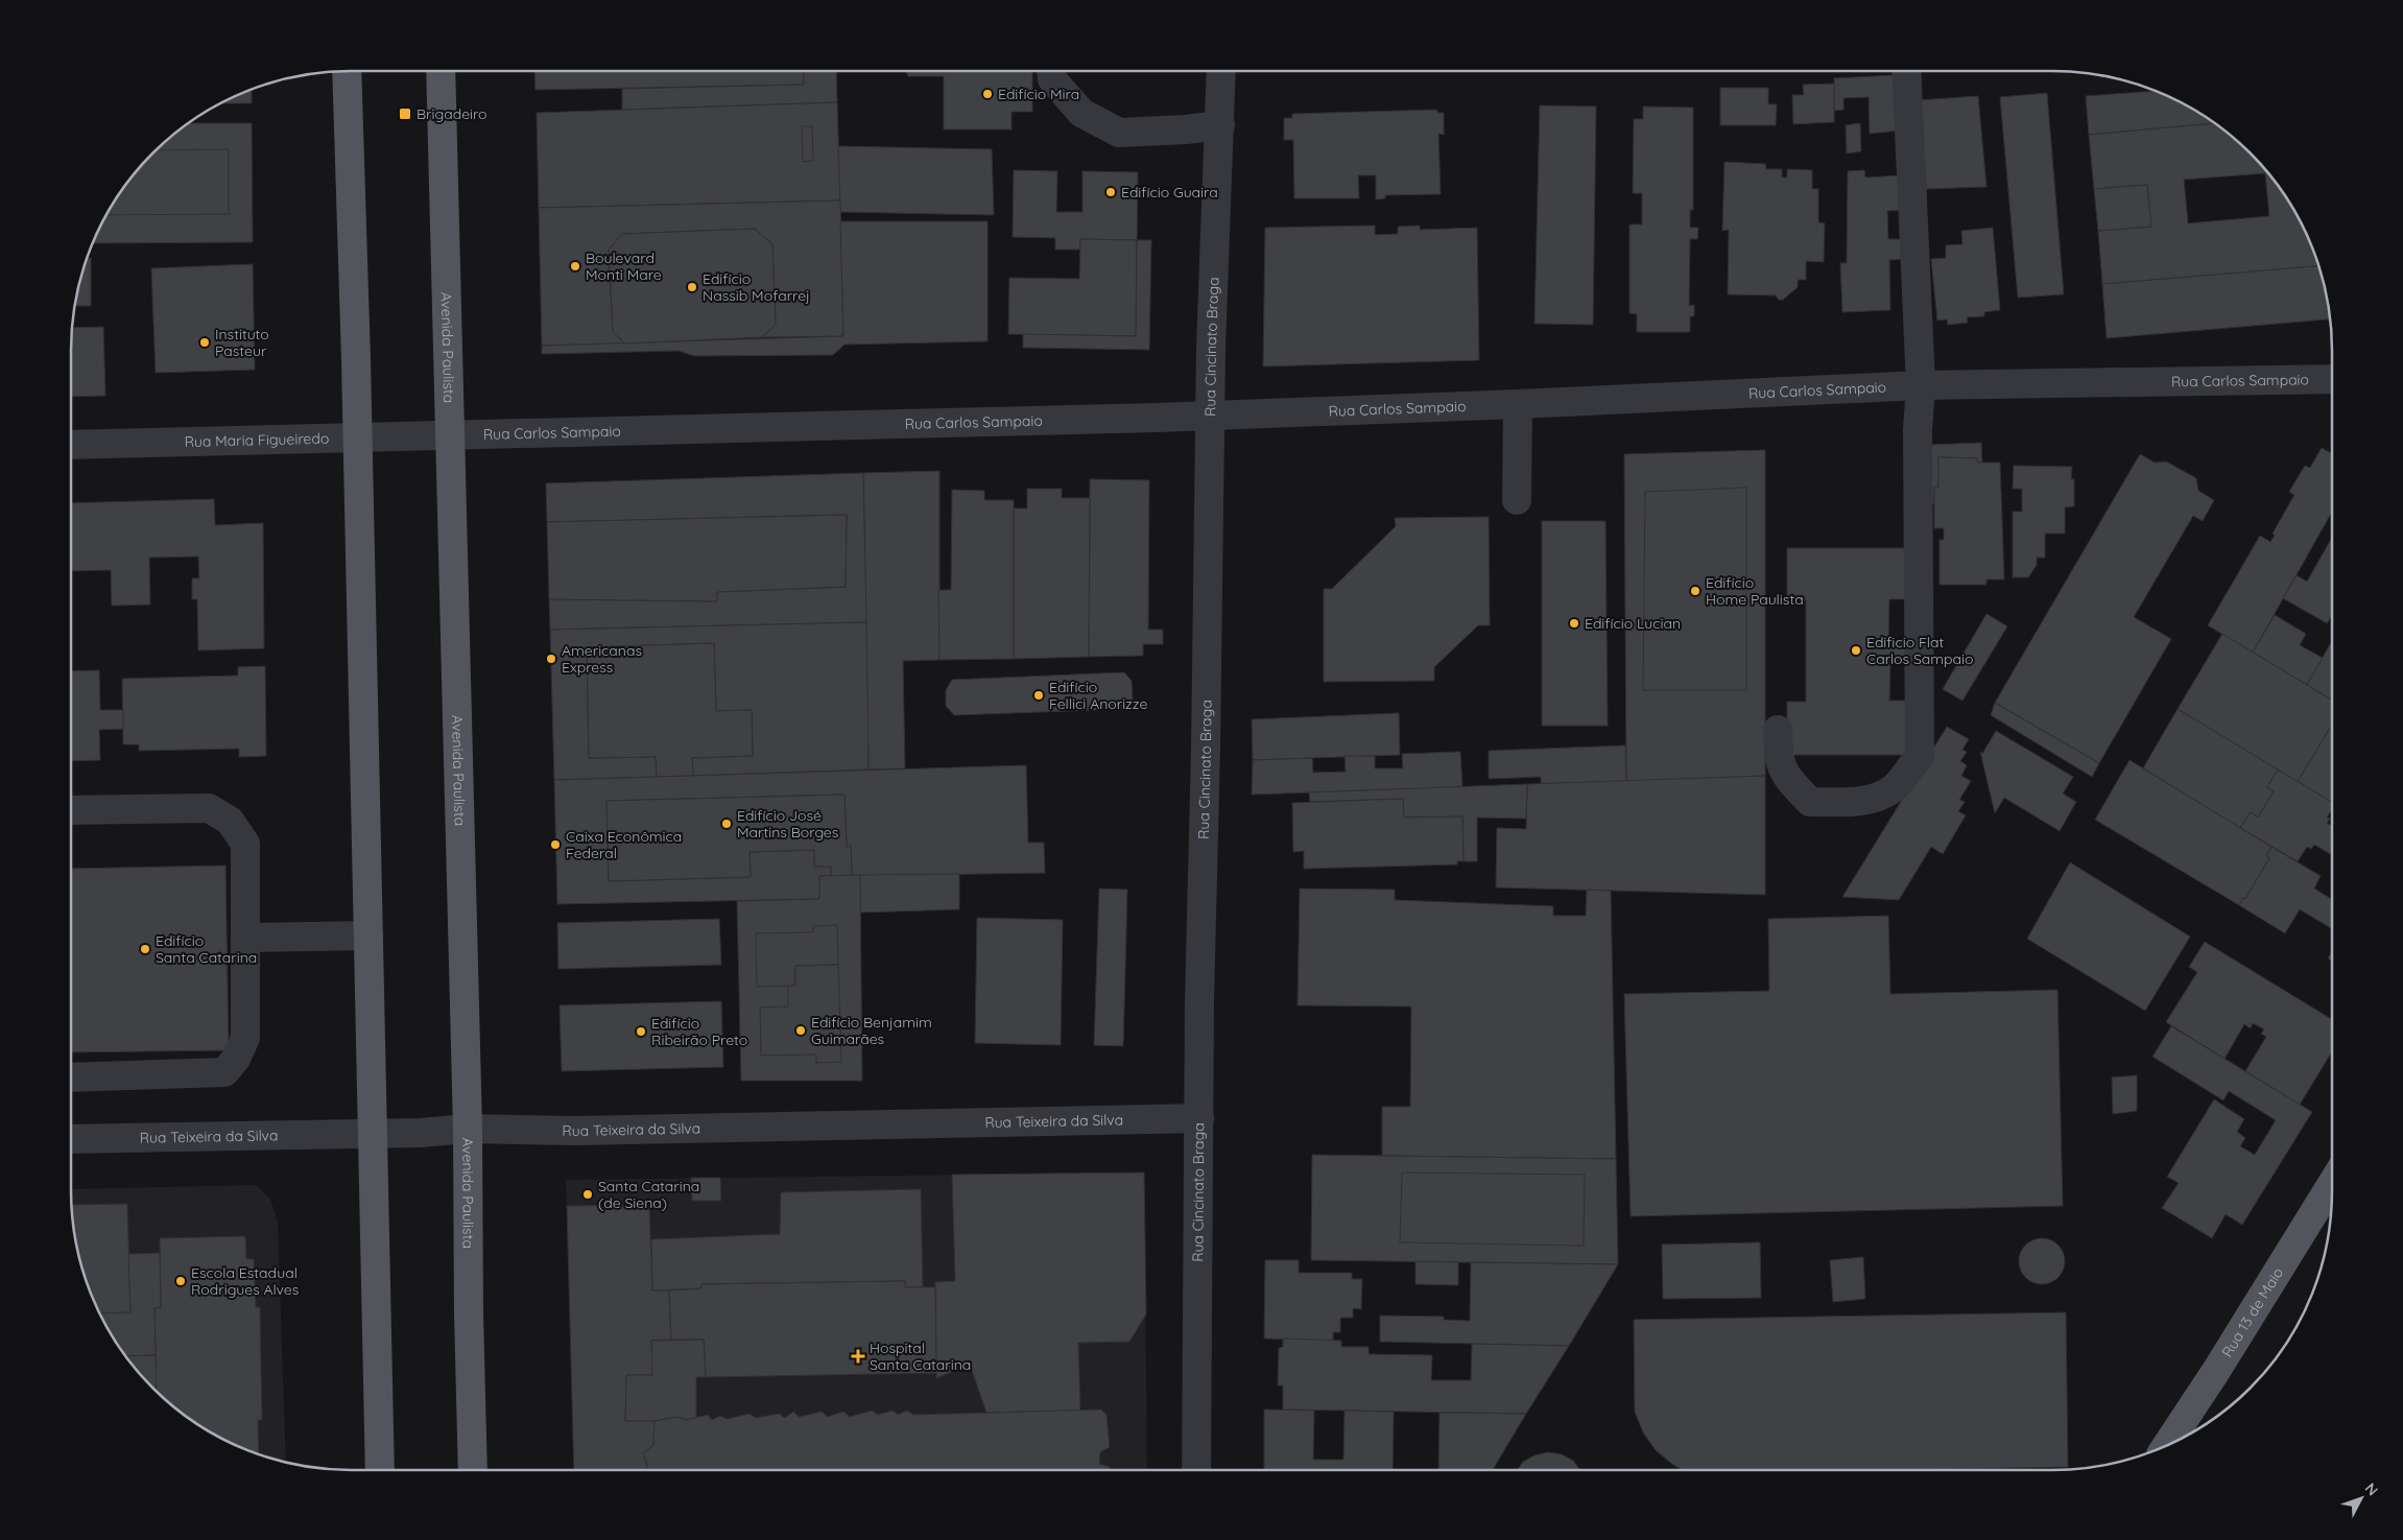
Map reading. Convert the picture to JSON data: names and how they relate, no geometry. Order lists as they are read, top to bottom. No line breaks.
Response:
{"streets":{"main road":["Avenida Paulista","Rua 13 de Maio"],"street":["Rua Cincinato Braga","Rua Carlos Sampaio","Rua Maria Figueiredo","Rua Teixeira da Silva"]},"crossings":[["Rua Cincinato Braga","Rua Carlos Sampaio"],["Rua Cincinato Braga","Rua Teixeira da Silva"],["Avenida Paulista","Rua Carlos Sampaio"],["Avenida Paulista","Rua Maria Figueiredo"],["Avenida Paulista","Rua Teixeira da Silva"],["Rua Carlos Sampaio","Rua Maria Figueiredo"]],"places":{"other":["Edifício Mira","Edifício Guaira","Boulevard Monti Mare","Edifício Nassib Mofarrej","Instituto Pasteur","Edifício Home Paulista","Edifício Lucian","Edificio Flat Carlos Sampaio","Americanas Express","Edifício Fellici Anorizze","Edifício José Martins Borges","Caixa Econômica Federal","Edifício Santa Catarina","Edifício Benjamim Guimarães","Edifício Ribeirão Preto","Santa Catarina (de Siena)","Escola Estadual Rodrigues Alves"],"transit":["Brigadeiro"],"health":["Hospital Santa Catarina"]},"north":"top right"}
